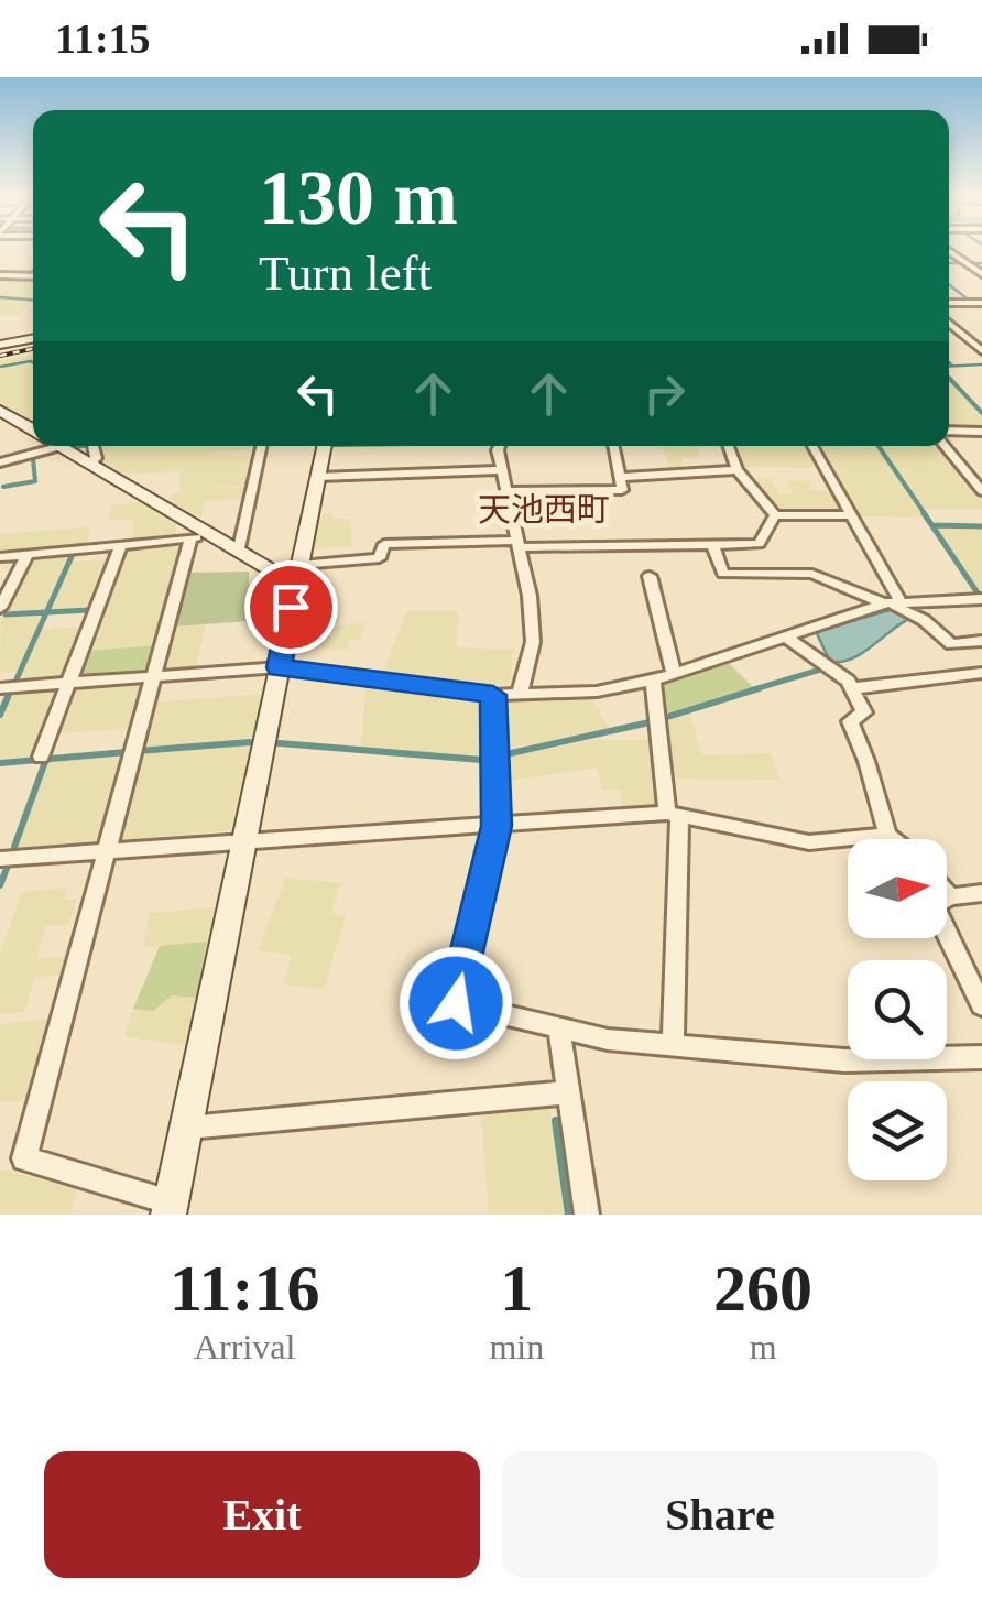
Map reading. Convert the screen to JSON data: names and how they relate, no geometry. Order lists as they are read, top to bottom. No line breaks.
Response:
{"districts":["天池西町"],"north":"right","page":{"status":"11:15","turn":["130 m","Turn left"],"eta":["11:16","Arrival","1","min","260","m"],"buttons":["Exit","Share"]}}
